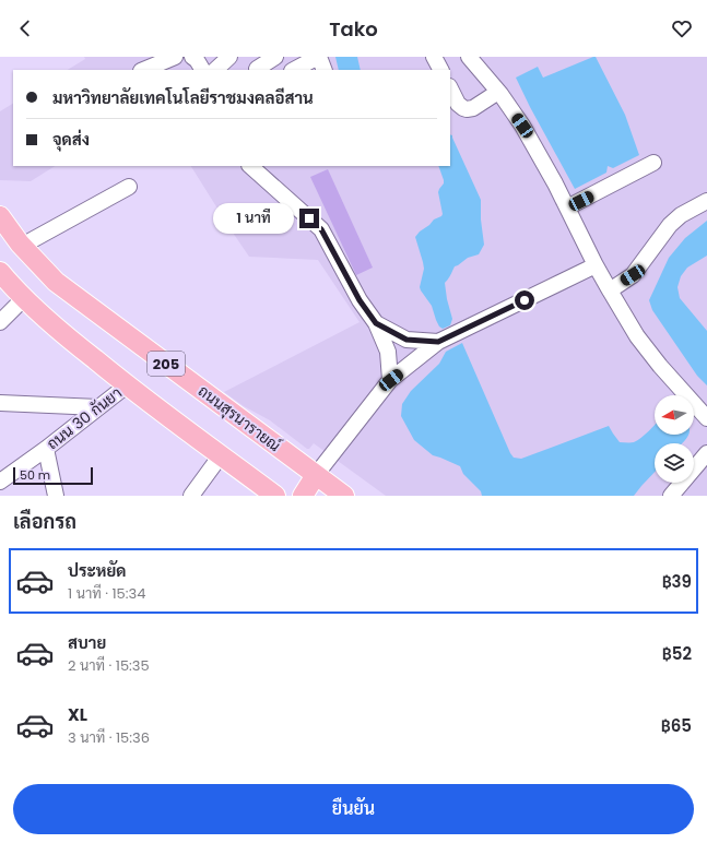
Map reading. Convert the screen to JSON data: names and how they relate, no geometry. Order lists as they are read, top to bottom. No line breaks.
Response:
{"streets":{"main road":["205","ถนนสุรนารายณ์"],"street":["ถนน 30 กันยา"]},"crossings":[["205","ถนน 30 กันยา"]],"scale_bar":"50 m","north":"left","page":{"header":"Tako","banner":["มหาวิทยาลัยเทคโนโลยีราชมงคลอีสาน","จุดส่ง"],"bubble":"1 นาที","scale":"50 m","heading":"เลือกรถ","list":[{"name":"ประหยัด","note":"1 นาที · 15:34","value":"฿39"},{"name":"สบาย","note":"2 นาที · 15:35","value":"฿52"},{"name":"XL","note":"3 นาที · 15:36","value":"฿65"}],"buttons":"ยืนยัน"}}
